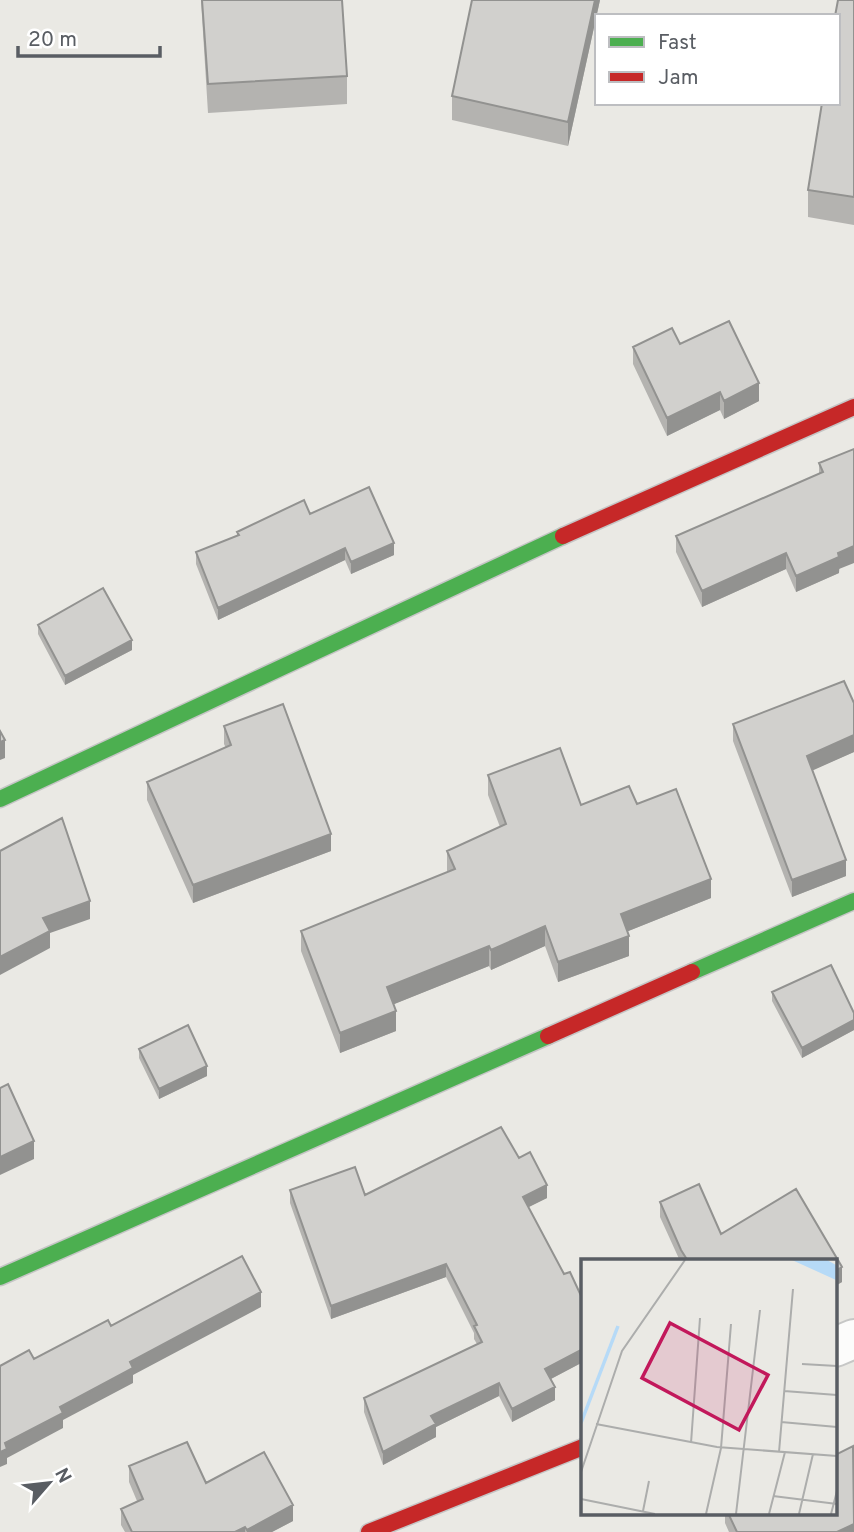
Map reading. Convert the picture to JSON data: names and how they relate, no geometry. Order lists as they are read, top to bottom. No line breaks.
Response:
{"legend":["Fast","Jam"],"scale_bar":"20 m","north":"top right"}
